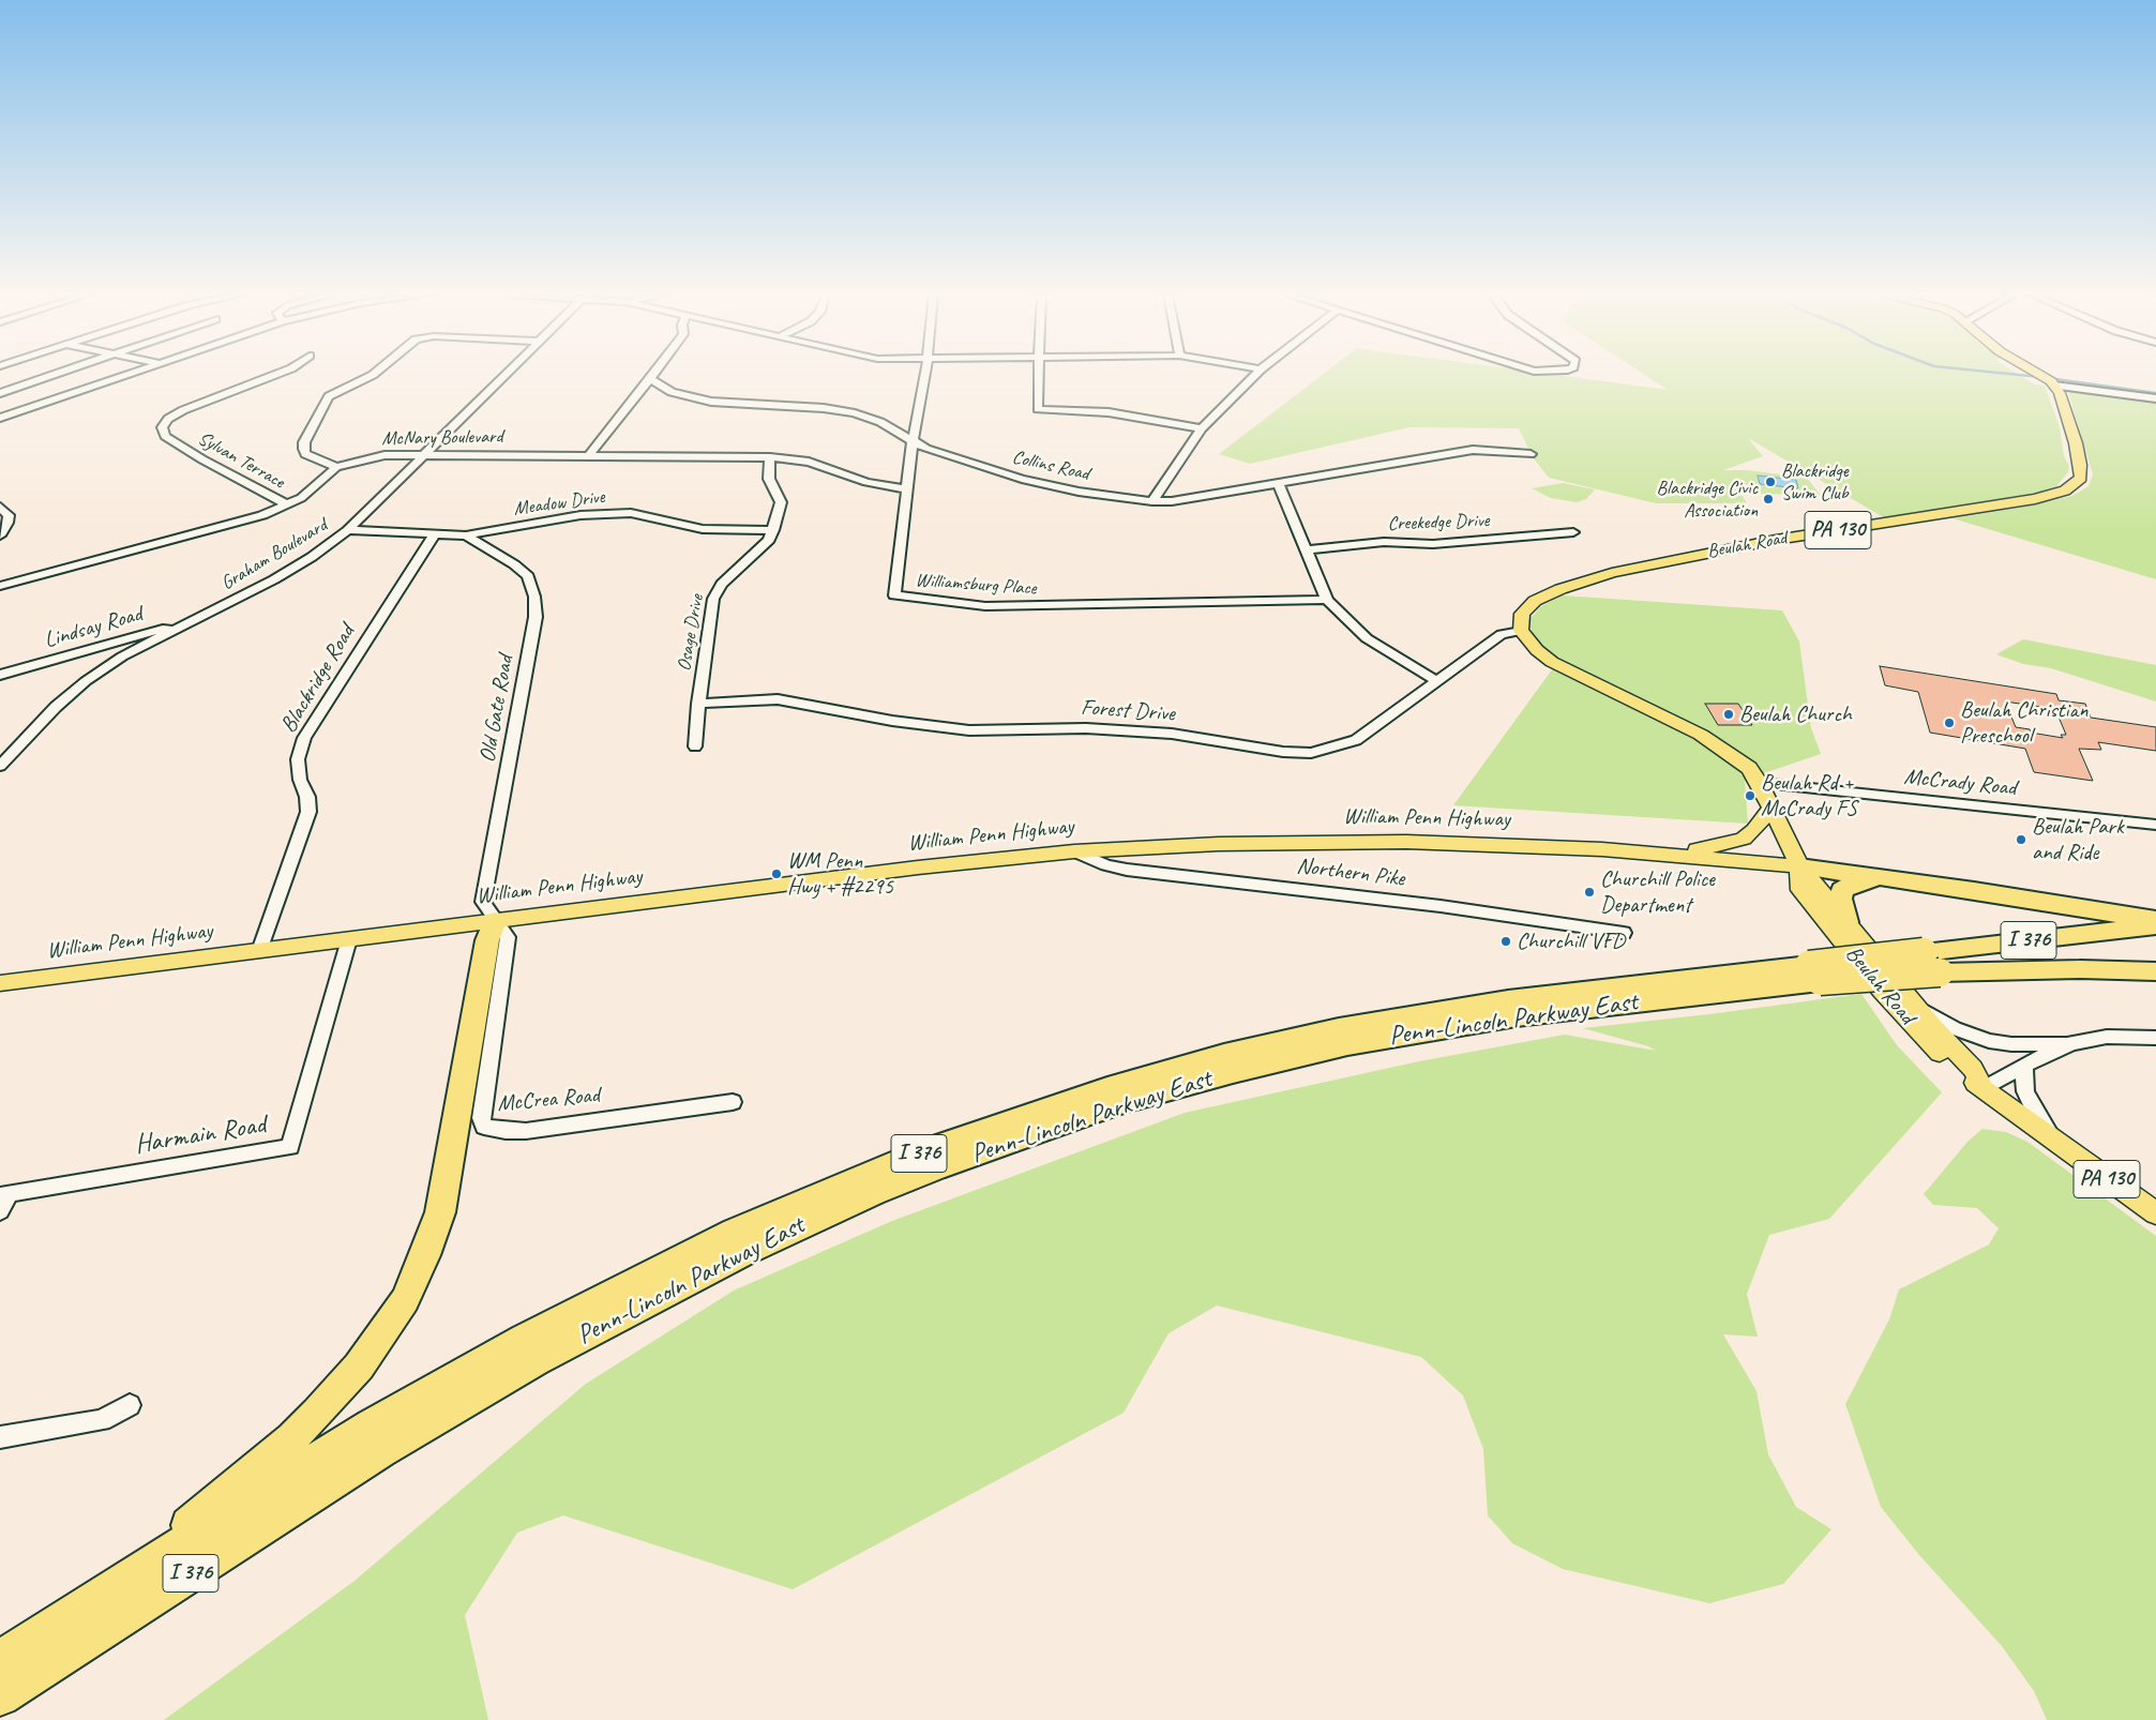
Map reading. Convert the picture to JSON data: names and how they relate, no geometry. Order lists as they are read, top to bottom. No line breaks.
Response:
{"streets":{"highway":["I 376","Penn-Lincoln Parkway East"],"main road":["PA 130","Beulah Road","William Penn Highway"],"street":["McNary Boulevard","Sylvan Terrace","Collins Road","Meadow Drive","Creekedge Drive","Graham Boulevard","Williamsburg Place","Lindsay Road","Osage Drive","Blackridge Road","Old Gate Road","Forest Drive","McCrady Road","Northern Pike","McCrea Road","Harmain Road"]},"crossings":[["McNary Boulevard","Sylvan Terrace"],["McNary Boulevard","Graham Boulevard"],["McNary Boulevard","Williamsburg Place"],["McNary Boulevard","Osage Drive"],["Collins Road","Williamsburg Place"],["Meadow Drive","Graham Boulevard"],["Meadow Drive","Osage Drive"],["Meadow Drive","Blackridge Road"],["Meadow Drive","Old Gate Road"],["Beulah Road","Forest Drive"],["Beulah Road","McCrady Road"],["Beulah Road","William Penn Highway"],["Graham Boulevard","Lindsay Road"],["Osage Drive","Forest Drive"],["Blackridge Road","William Penn Highway"],["Old Gate Road","William Penn Highway"],["Old Gate Road","McCrea Road"],["William Penn Highway","Northern Pike"],["William Penn Highway","McCrea Road"],["William Penn Highway","Harmain Road"]],"places":["Blackridge Swim Club","Blackridge Civic Association","Beulah Church","Beulah Christian Preschool","Beulah Rd + McCrady FS","Beulah Park and Ride","WM Penn Hwy + #2295","Churchill Police Department","Churchill VFD"]}
